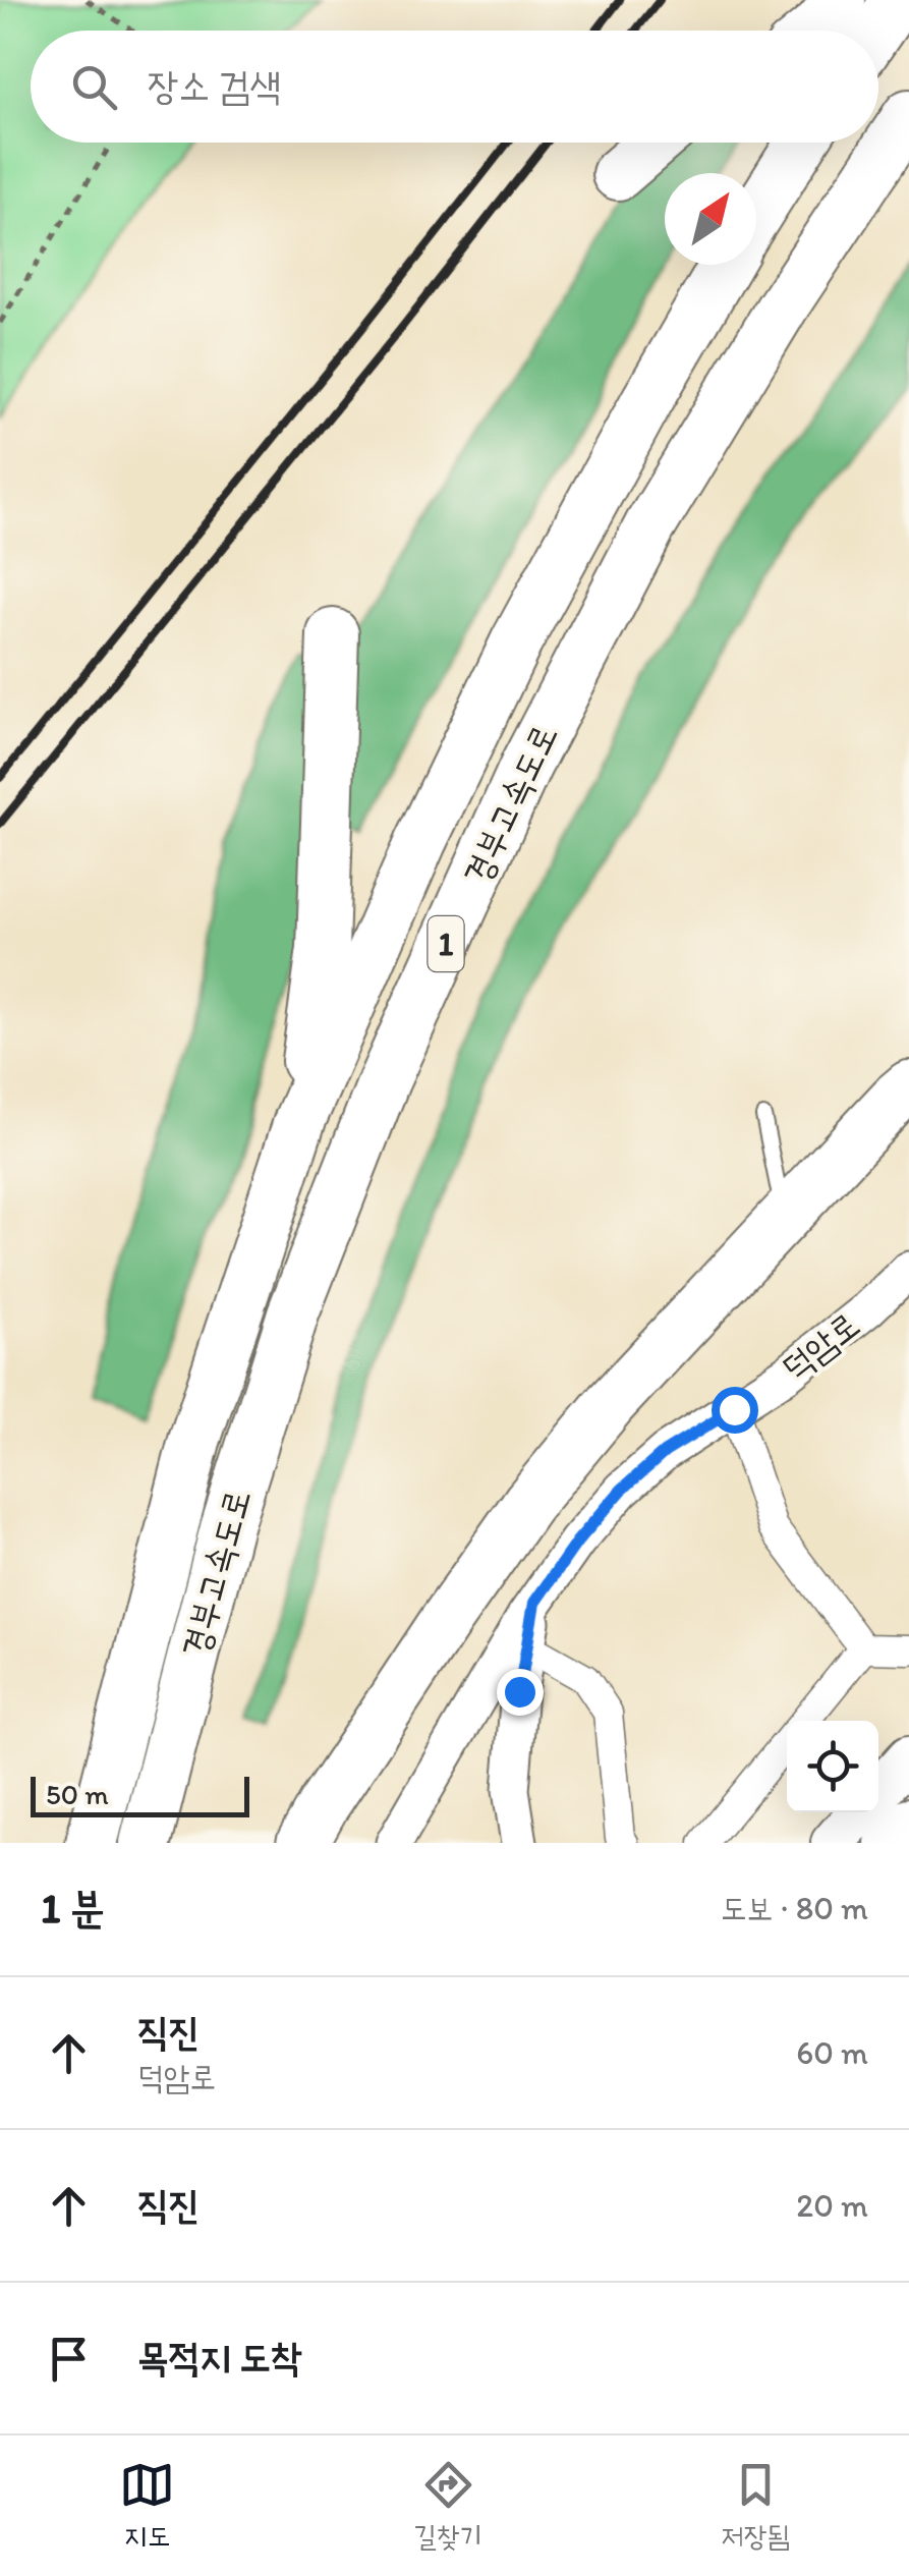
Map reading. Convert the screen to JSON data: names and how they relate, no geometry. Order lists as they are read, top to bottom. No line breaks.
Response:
{"streets":{"highway":["경부고속도로","1"],"street":["덕암로"]},"scale_bar":"50 m","north":"top right","page":{"search":"장소 검색","scale":"50 m","heading":["1 분","도보 · 80 m"],"list":[["직진","덕암로","60 m"],["직진","20 m"],"목적지 도착"],"nav":["지도","길찾기","저장됨"]}}
